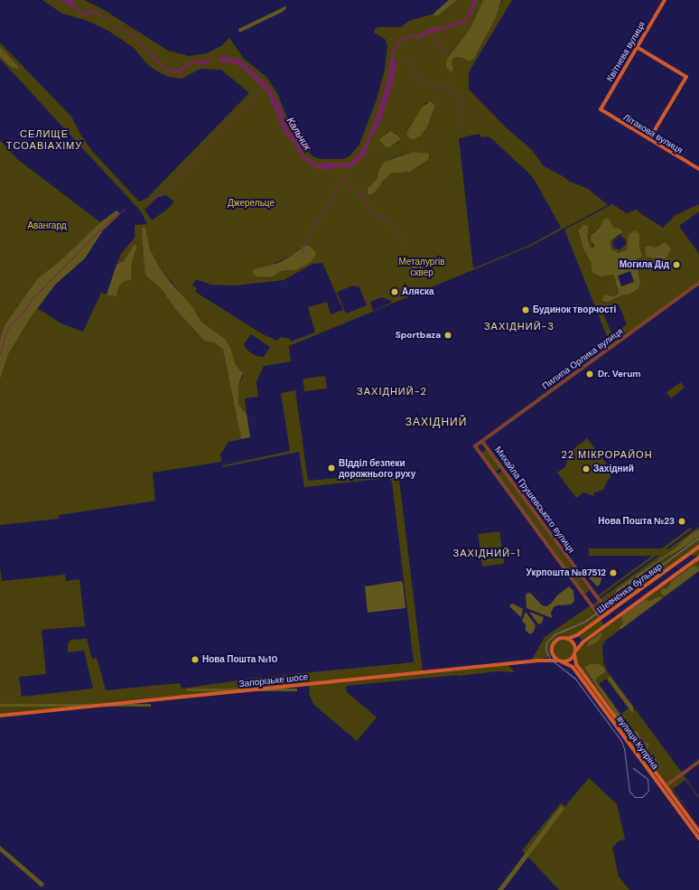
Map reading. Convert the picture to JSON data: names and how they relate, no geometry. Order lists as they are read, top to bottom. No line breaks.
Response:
{"streets":{"main road":["Квітнева вулиця","Літакова вулиця","Михайла Грушевського вулиця","Шевченка бульвар","Запорізьке шосе","вулиця Купріна"],"street":["Пилипа Орлика вулиця"]},"crossings":[["Квітнева вулиця","Літакова вулиця"],["Пилипа Орлика вулиця","Михайла Грушевського вулиця"],["Михайла Грушевського вулиця","Шевченка бульвар"],["Шевченка бульвар","Запорізьке шосе"],["Шевченка бульвар","вулиця Купріна"],["Запорізьке шосе","вулиця Купріна"]],"districts":["СЕЛИЩЕ ТСОАВIАХIМУ","ЗАХІДНИЙ-3","ЗАХІДНИЙ-2","ЗАХІДНИЙ","22 МІКРОРАЙОН","ЗАХІДНИЙ-1"],"water":["Кальчик"],"parks":["Джерельце","Авангард","Металургів сквер"],"places":["Могила Дiд","Аляска","Будинок творчості","Sportbaza","Dr. Verum","ВІдділ безпеки дорожнього руху","Західний","Нова Пошта №23","Укрпошта №87512","Нова Пошта №10"]}
